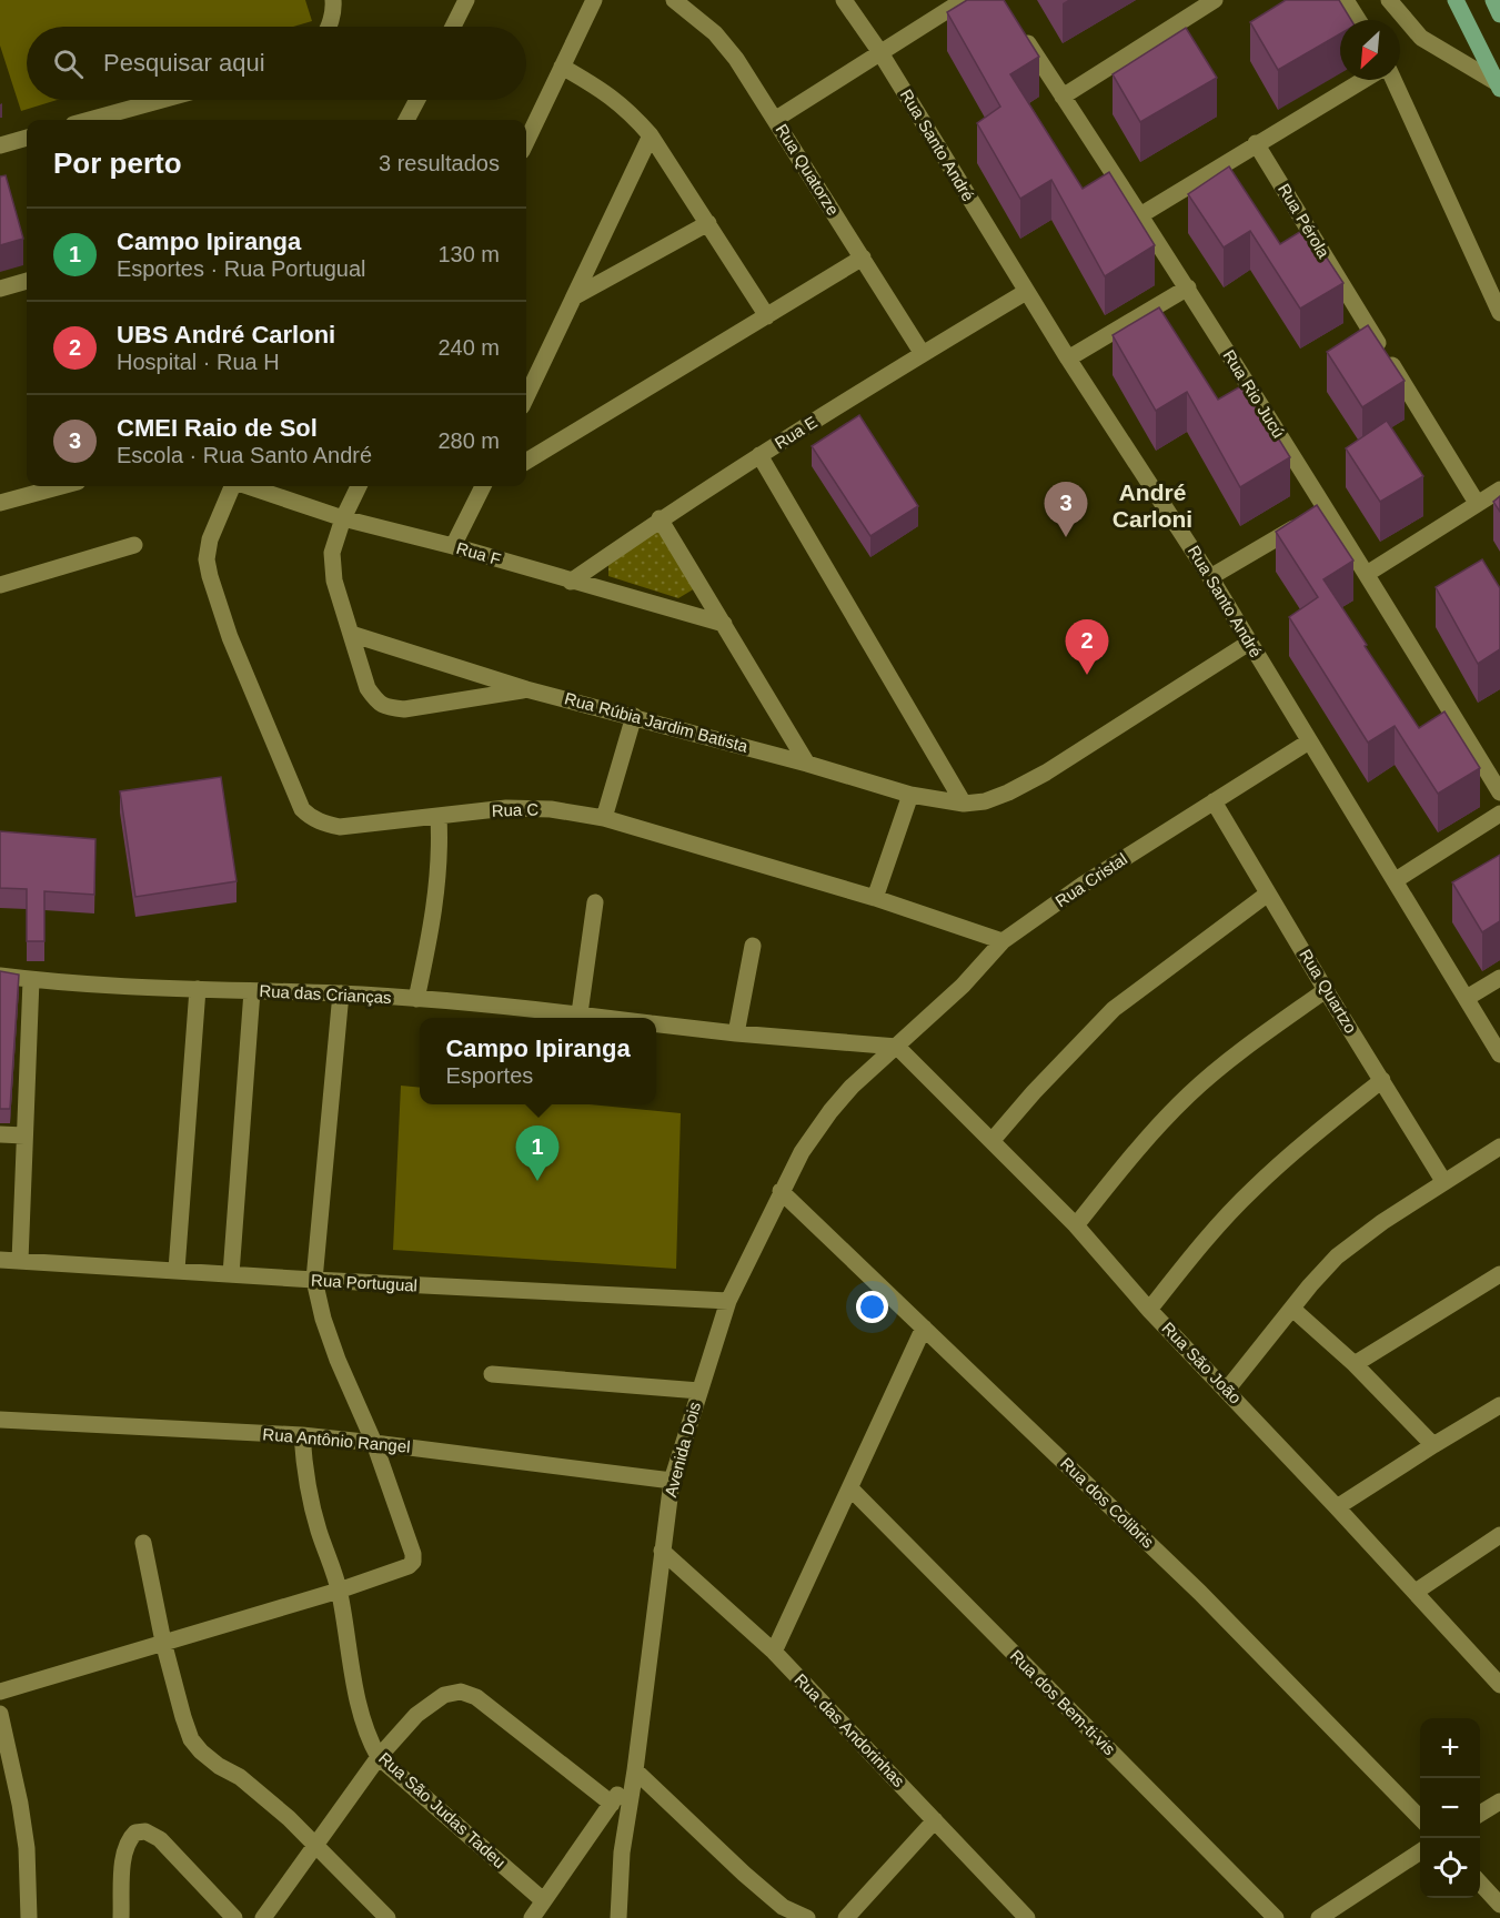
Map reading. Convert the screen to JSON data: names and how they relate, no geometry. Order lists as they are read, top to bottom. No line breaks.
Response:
{"streets":{"street":["Rua Santo André","Rua Quatorze","Rua Pérola","Rua Rio Jucú","Rua E","Rua F","Rua Rúbia Jardim Batista","Rua C","Rua Cristal","Rua Quartzo","Rua das Crianças","Rua Portugual","Rua São João","Rua Antônio Rangel","Avenida Dois","Rua dos Colibris","Rua dos Bem-ti-vis","Rua das Andorinhas","Rua São Judas Tadeu"]},"crossings":[["Rua Santo André","Rua E"],["Rua Santo André","Rua Cristal"],["Rua Quatorze","Rua E"],["Rua E","Rua F"],["Rua C","Rua Cristal"],["Rua Cristal","Rua Quartzo"],["Rua Cristal","Rua das Crianças"],["Rua Cristal","Rua São João"],["Rua Cristal","Avenida Dois"],["Rua das Crianças","Rua São João"],["Rua das Crianças","Avenida Dois"],["Rua Portugual","Avenida Dois"],["Rua São João","Avenida Dois"],["Rua Antônio Rangel","Avenida Dois"],["Rua Antônio Rangel","Rua São Judas Tadeu"],["Avenida Dois","Rua dos Colibris"],["Avenida Dois","Rua das Andorinhas"],["Avenida Dois","Rua São Judas Tadeu"]],"districts":["André Carloni"],"north":"bottom left","page":{"search":"Pesquisar aqui","heading":["Por perto","3 resultados"],"list":[{"mark":"1","name":"Campo Ipiranga","note":"Esportes · Rua Portugual","value":"130 m"},{"mark":"2","name":"UBS André Carloni","note":"Hospital · Rua H","value":"240 m"},{"mark":"3","name":"CMEI Raio de Sol","note":"Escola · Rua Santo André","value":"280 m"}],"pins":["3","2","1"],"popup":["Campo Ipiranga","Esportes"],"map_buttons":["+","−"]}}
